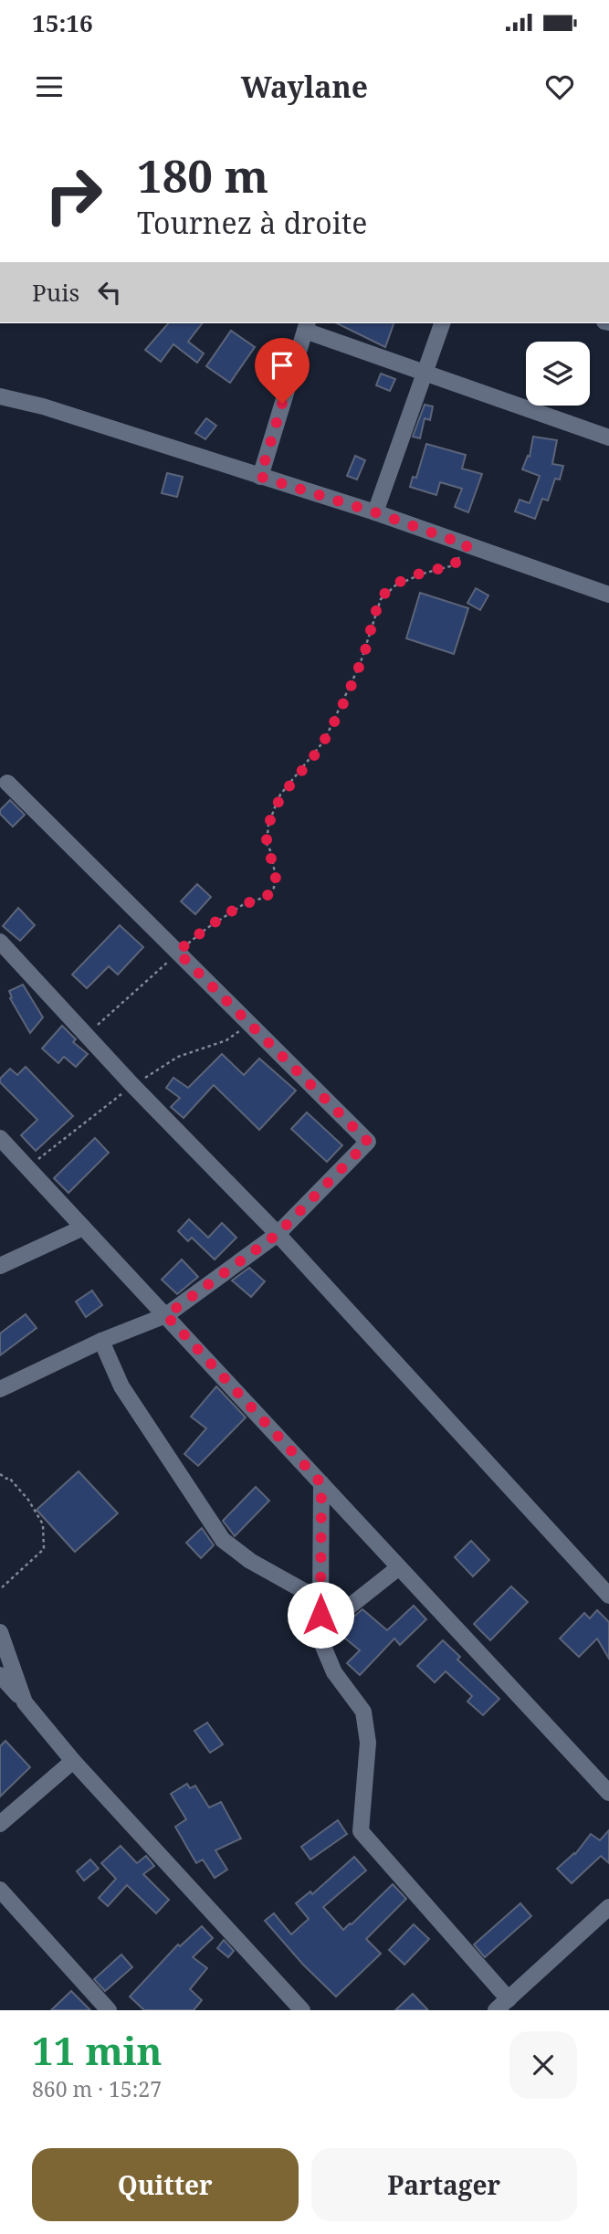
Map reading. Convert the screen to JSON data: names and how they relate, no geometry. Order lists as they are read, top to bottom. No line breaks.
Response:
{"page":{"status":"15:16","header":"Waylane","turn":["180 m","Tournez à droite"],"then":"Puis","heading":["11 min","860 m · 15:27"],"buttons":["Quitter","Partager"]}}
